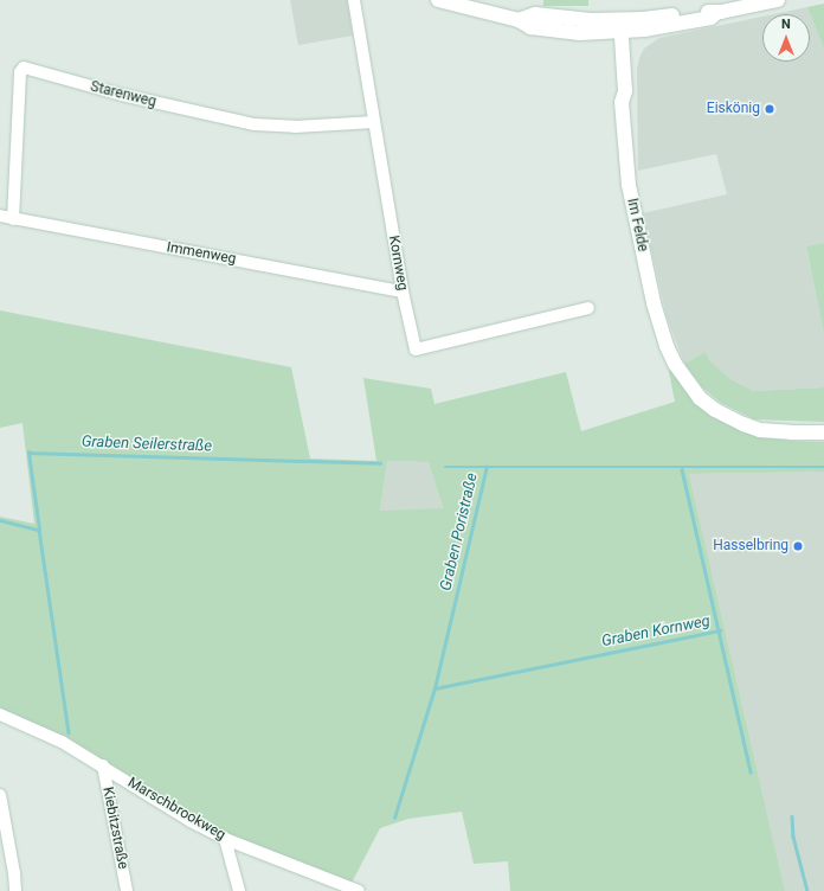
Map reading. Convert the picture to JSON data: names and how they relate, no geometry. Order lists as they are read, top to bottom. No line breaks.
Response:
{"streets":{"main road":["Im Felde"],"street":["Starenweg","Immenweg","Kornweg","Marschbrookweg","Kiebitzstraße"]},"crossings":[["Starenweg","Immenweg"],["Starenweg","Kornweg"],["Immenweg","Kornweg"],["Marschbrookweg","Kiebitzstraße"]],"water":["Graben Seilerstraße","Graben Poristraße","Graben Kornweg"],"places":["Eiskönig","Hasselbring"],"north":"top"}
